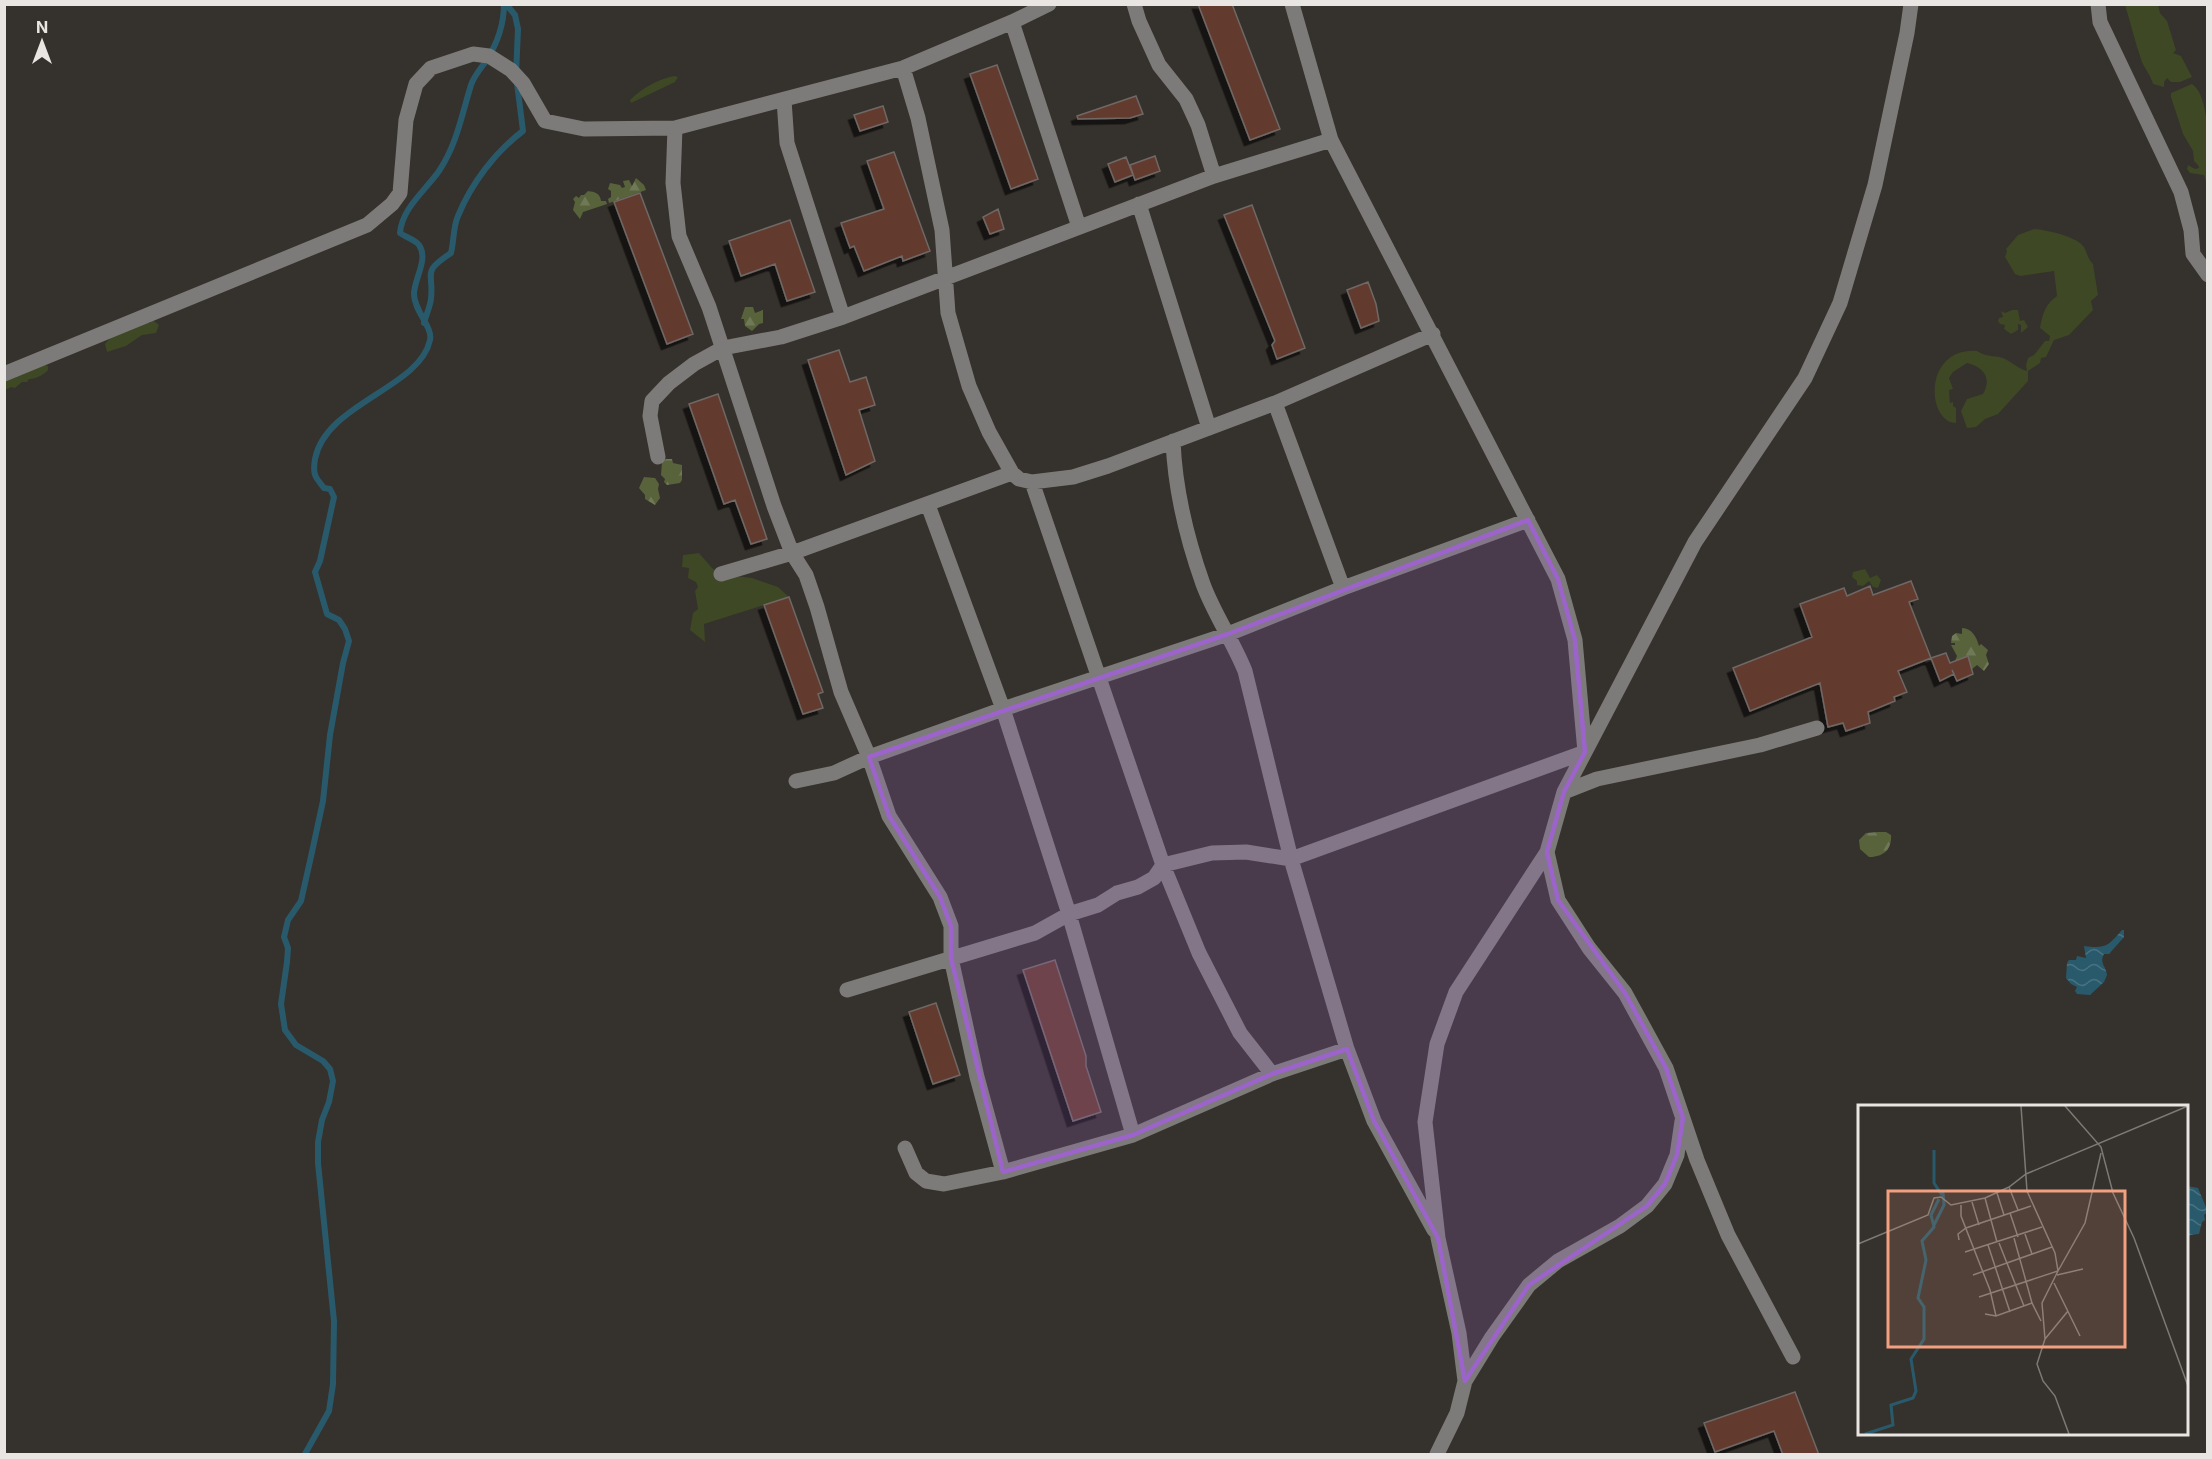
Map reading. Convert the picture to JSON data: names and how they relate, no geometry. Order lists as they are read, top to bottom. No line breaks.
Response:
{"north":"top"}
